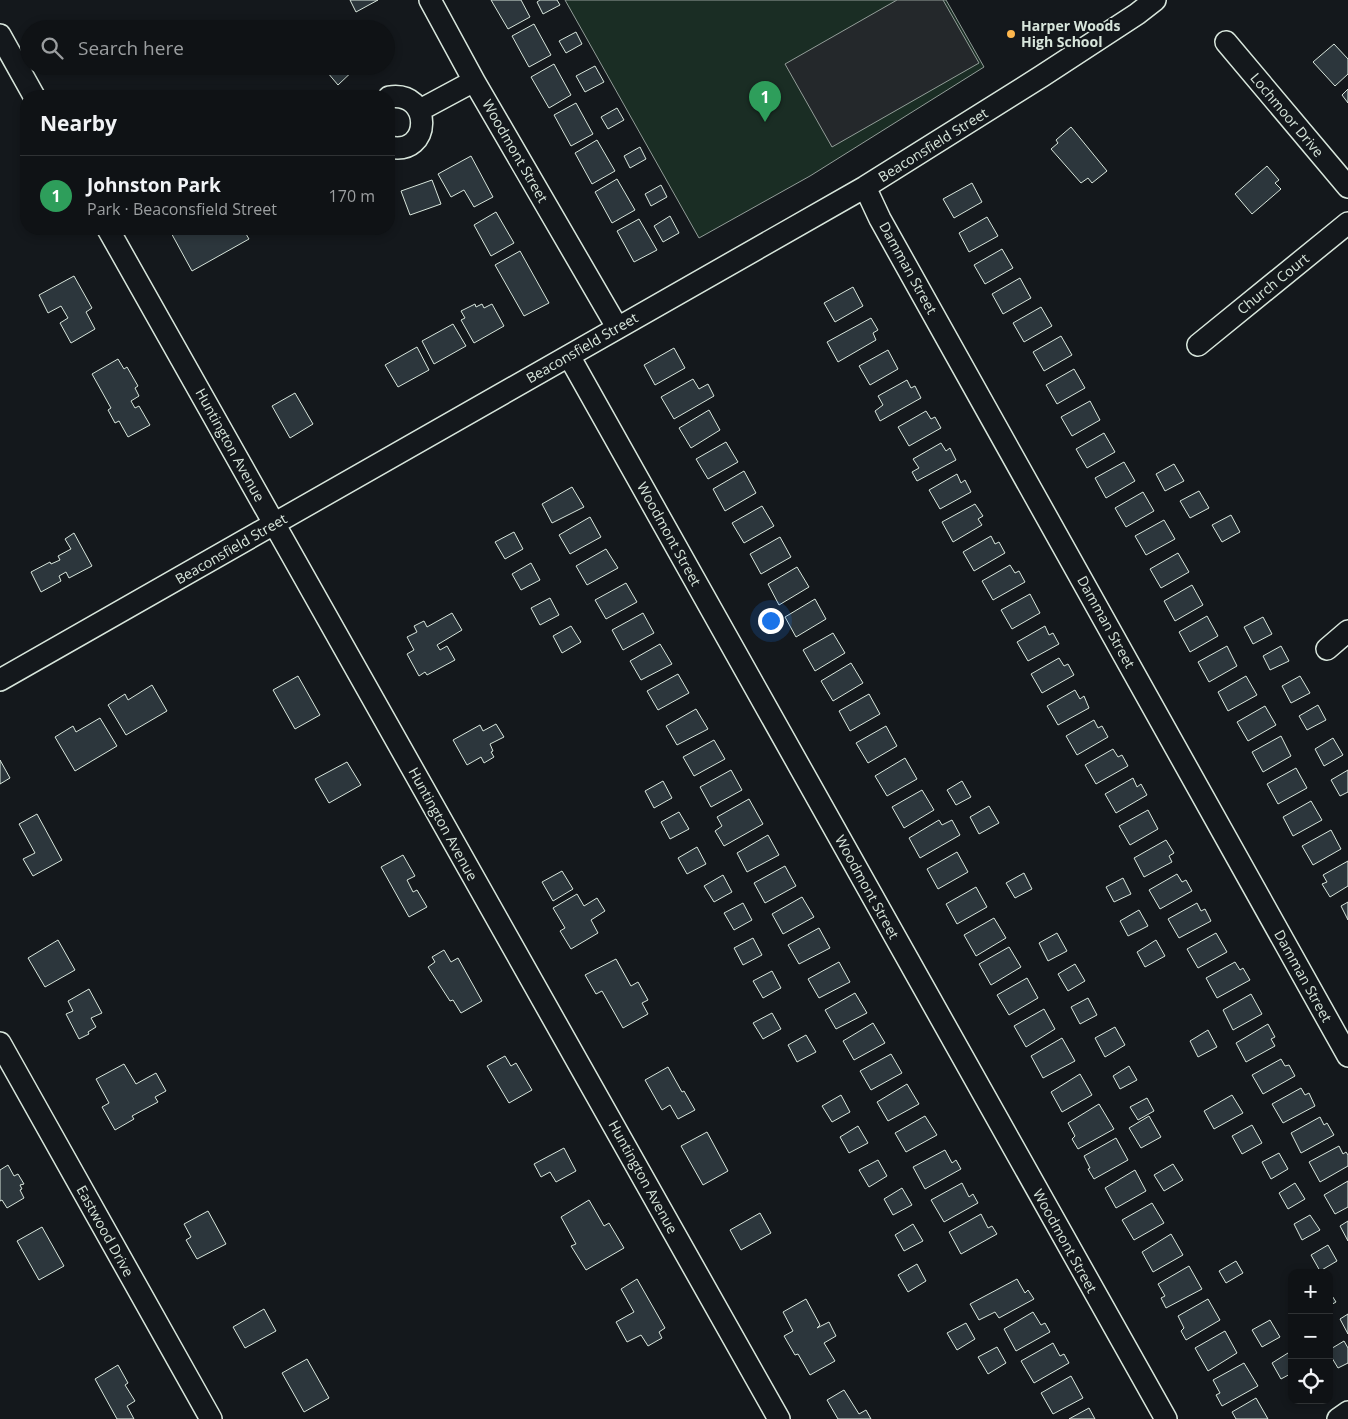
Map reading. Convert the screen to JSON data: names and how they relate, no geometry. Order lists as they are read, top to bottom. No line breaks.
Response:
{"streets":{"street":["Lochmoor Drive","Beaconsfield Street","Woodmont Street","Damman Street","Church Court","Huntington Avenue","Eastwood Drive"]},"crossings":[["Beaconsfield Street","Woodmont Street"],["Beaconsfield Street","Damman Street"],["Beaconsfield Street","Huntington Avenue"]],"places":["Harper Woods High School"],"page":{"search":"Search here","pins":"1","heading":"Nearby","list":[{"mark":"1","name":"Johnston Park","note":"Park · Beaconsfield Street","value":"170 m"}],"map_buttons":["+","−"]}}
